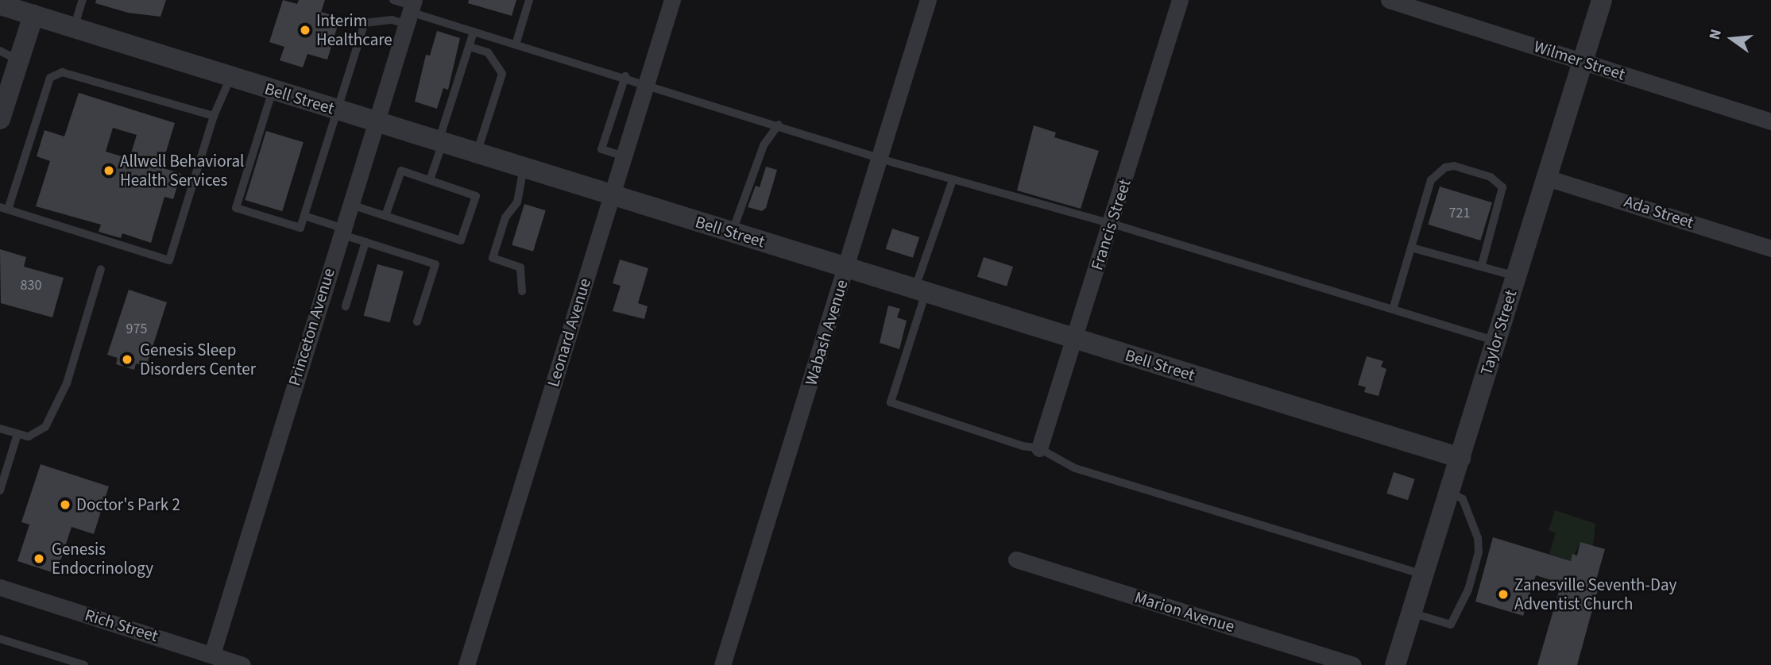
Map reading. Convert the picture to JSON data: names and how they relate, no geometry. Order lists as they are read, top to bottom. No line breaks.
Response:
{"streets":{"street":["Wilmer Street","Bell Street","Ada Street","Francis Street","Princeton Avenue","Leonard Avenue","Wabash Avenue","Taylor Street","Marion Avenue","Rich Street"]},"crossings":[["Wilmer Street","Taylor Street"],["Bell Street","Francis Street"],["Bell Street","Princeton Avenue"],["Bell Street","Leonard Avenue"],["Bell Street","Wabash Avenue"],["Bell Street","Taylor Street"],["Ada Street","Taylor Street"],["Princeton Avenue","Rich Street"]],"places":["Interim Healthcare","Allwell Behavioral Health Services","Genesis Sleep Disorders Center","Doctor's Park 2","Genesis Endocrinology","Zanesville Seventh-Day Adventist Church"],"house_numbers":["721","830","975"],"north":"left"}
